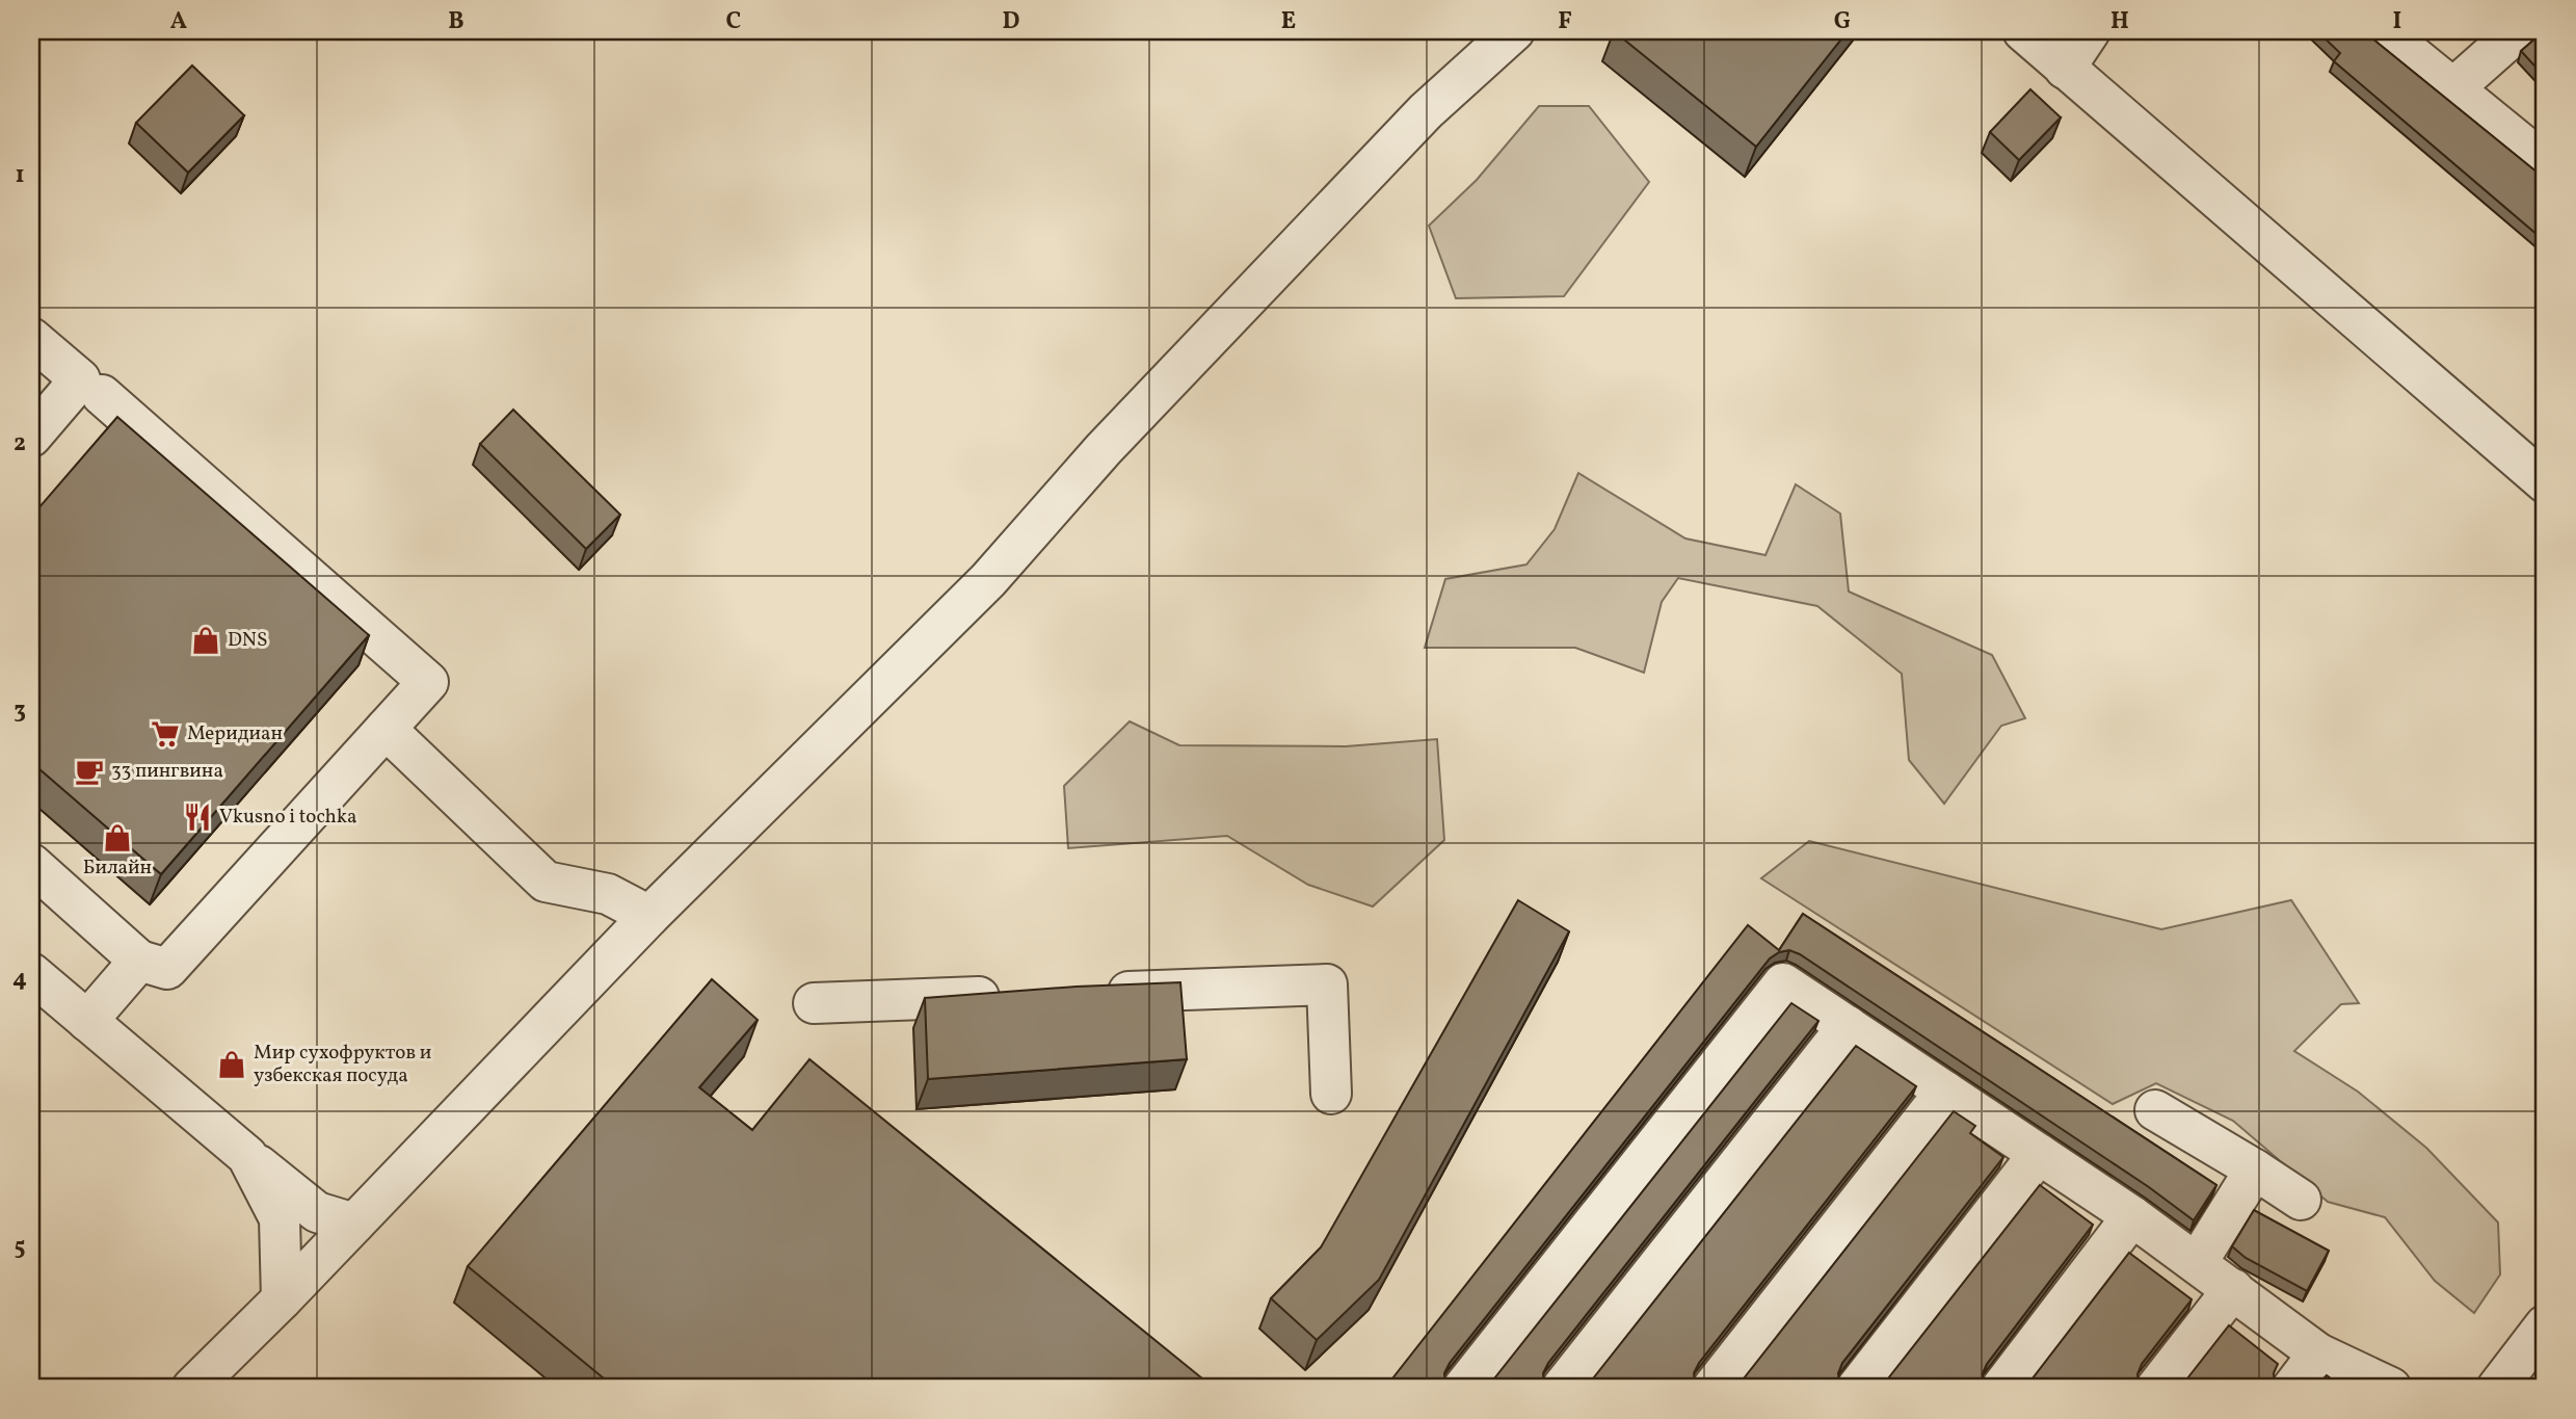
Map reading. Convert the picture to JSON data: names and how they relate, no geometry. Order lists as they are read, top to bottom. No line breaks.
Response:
{"places":{"shop":["DNS","Билайн","Мир сухофруктов и узбекская посуда"],"supermarket":["Меридиан"],"cafe":["33 пингвина"],"restaurant":["Vkusno i tochka"]},"grid":{"columns":["A","B","C","D","E","F","G","H","I"],"rows":["1","2","3","4","5"]}}
